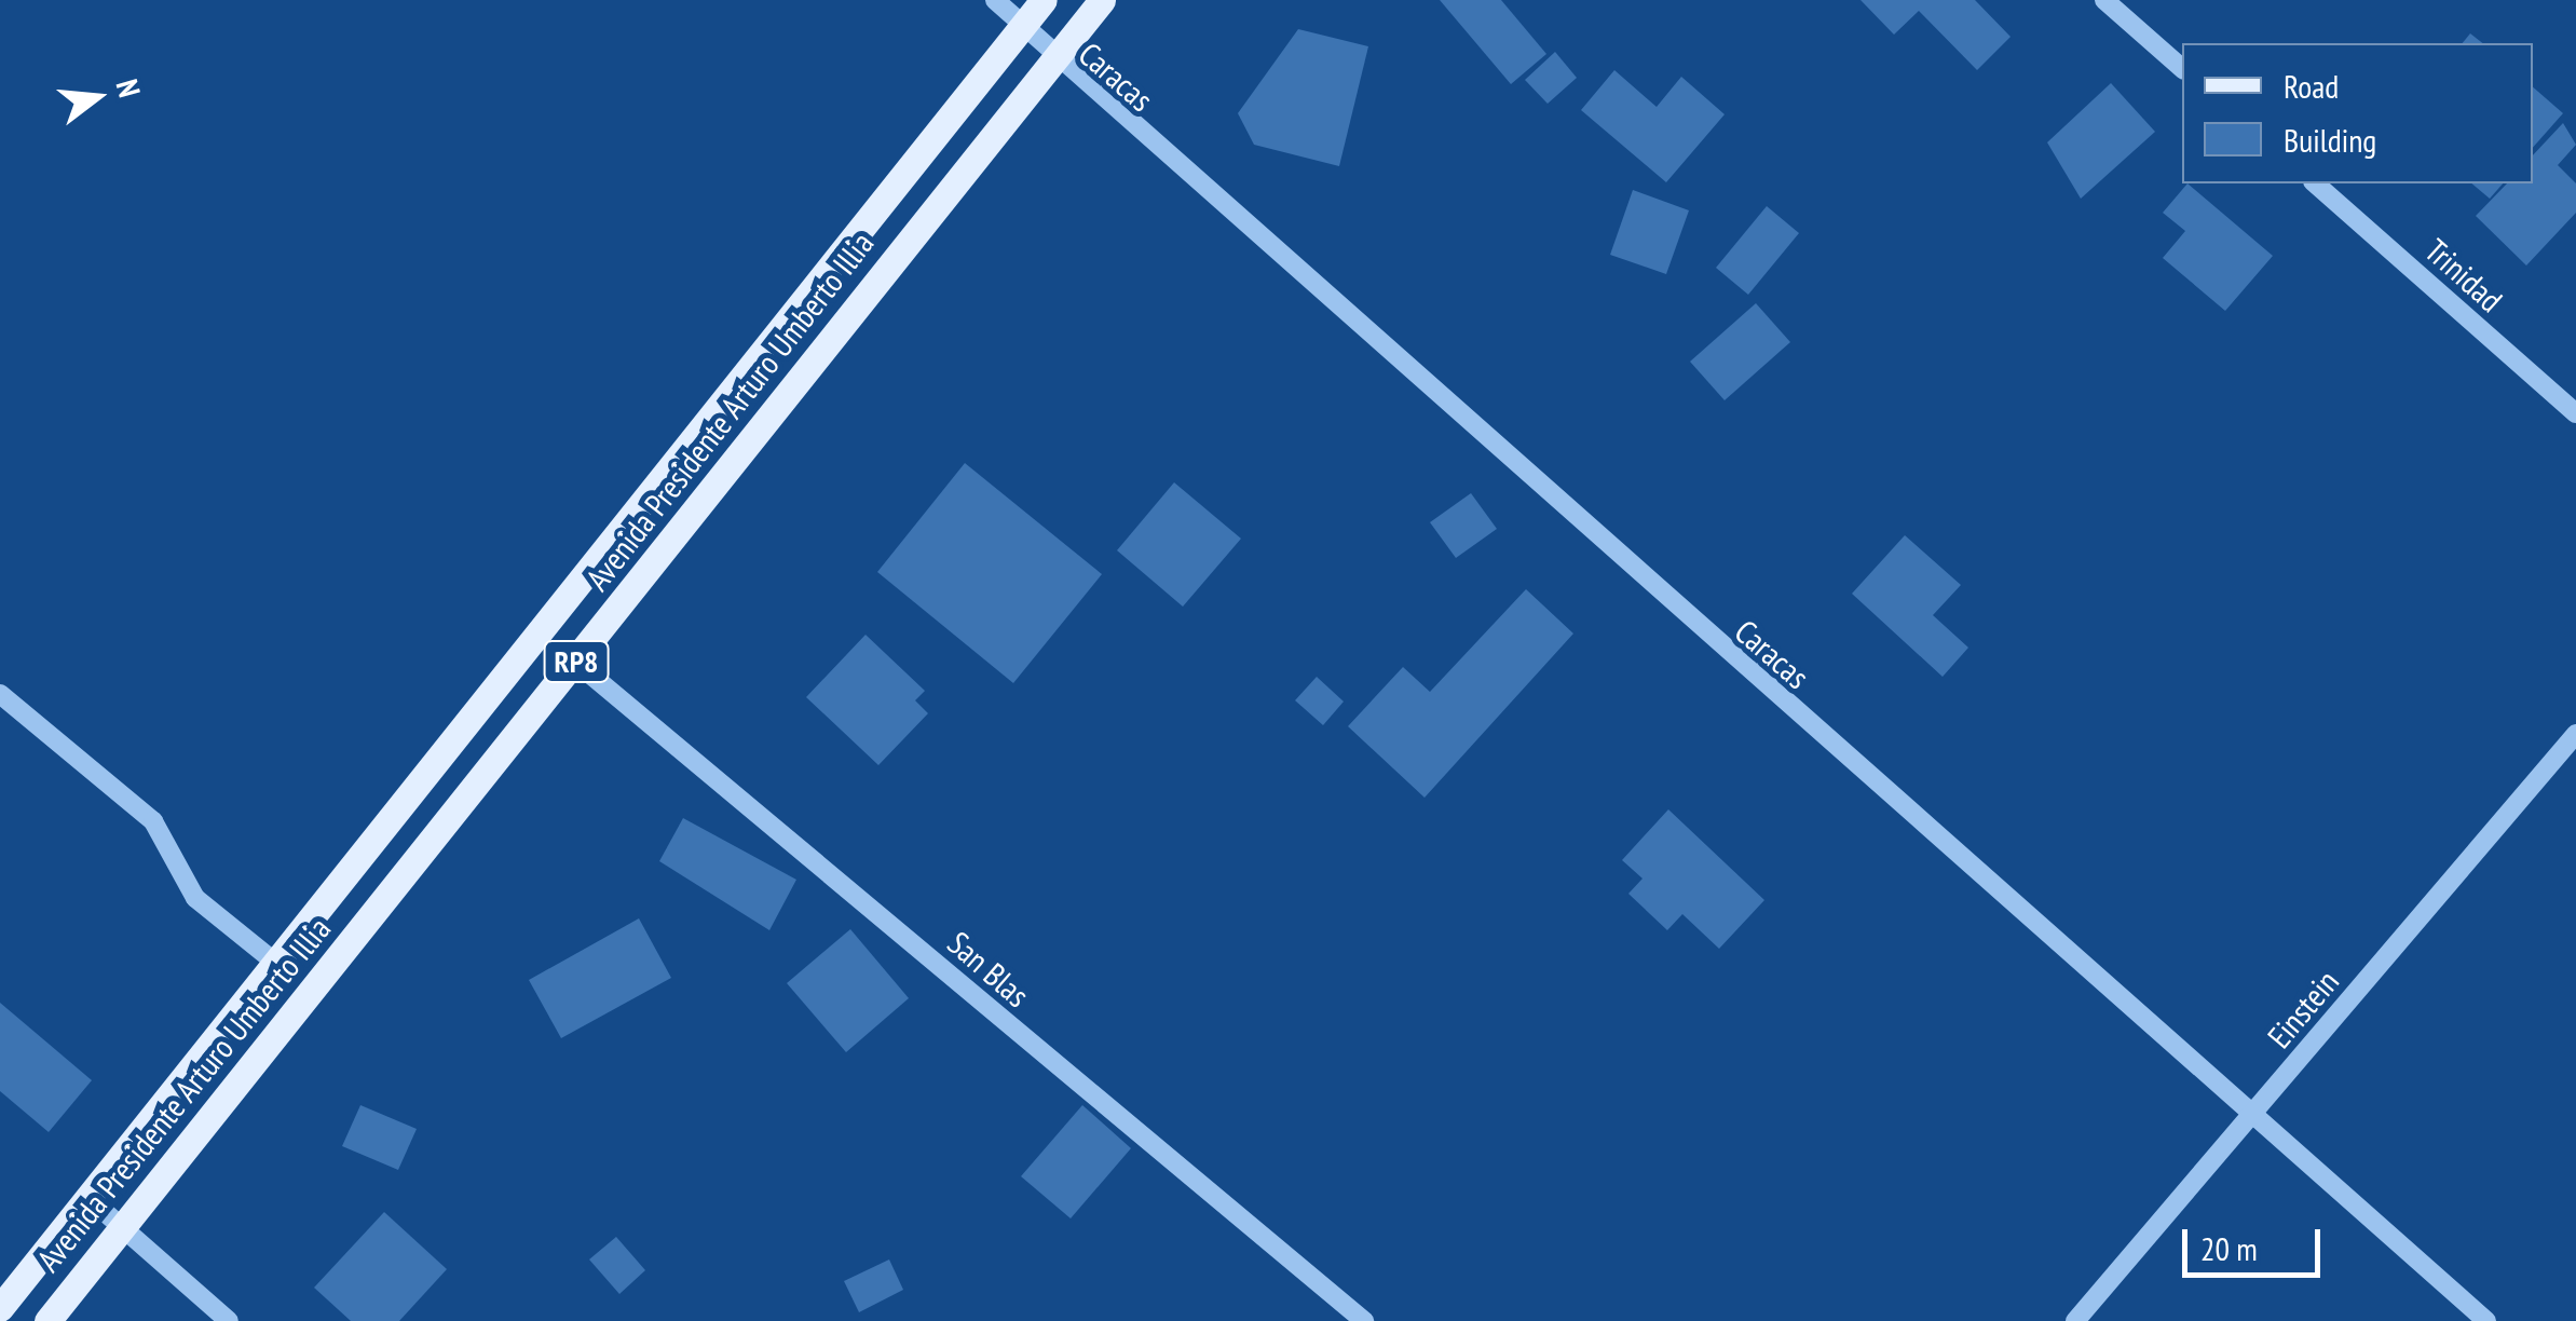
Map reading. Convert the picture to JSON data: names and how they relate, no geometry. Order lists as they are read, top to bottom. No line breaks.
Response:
{"streets":{"main road":["Avenida Presidente Arturo Umberto Illia","RP8"],"street":["Caracas","Trinidad","San Blas","Einstein"]},"crossings":[["Caracas","Avenida Presidente Arturo Umberto Illia"],["Caracas","Einstein"],["Avenida Presidente Arturo Umberto Illia","San Blas"]],"legend":["Road","Building"],"scale_bar":"20 m","north":"right"}
